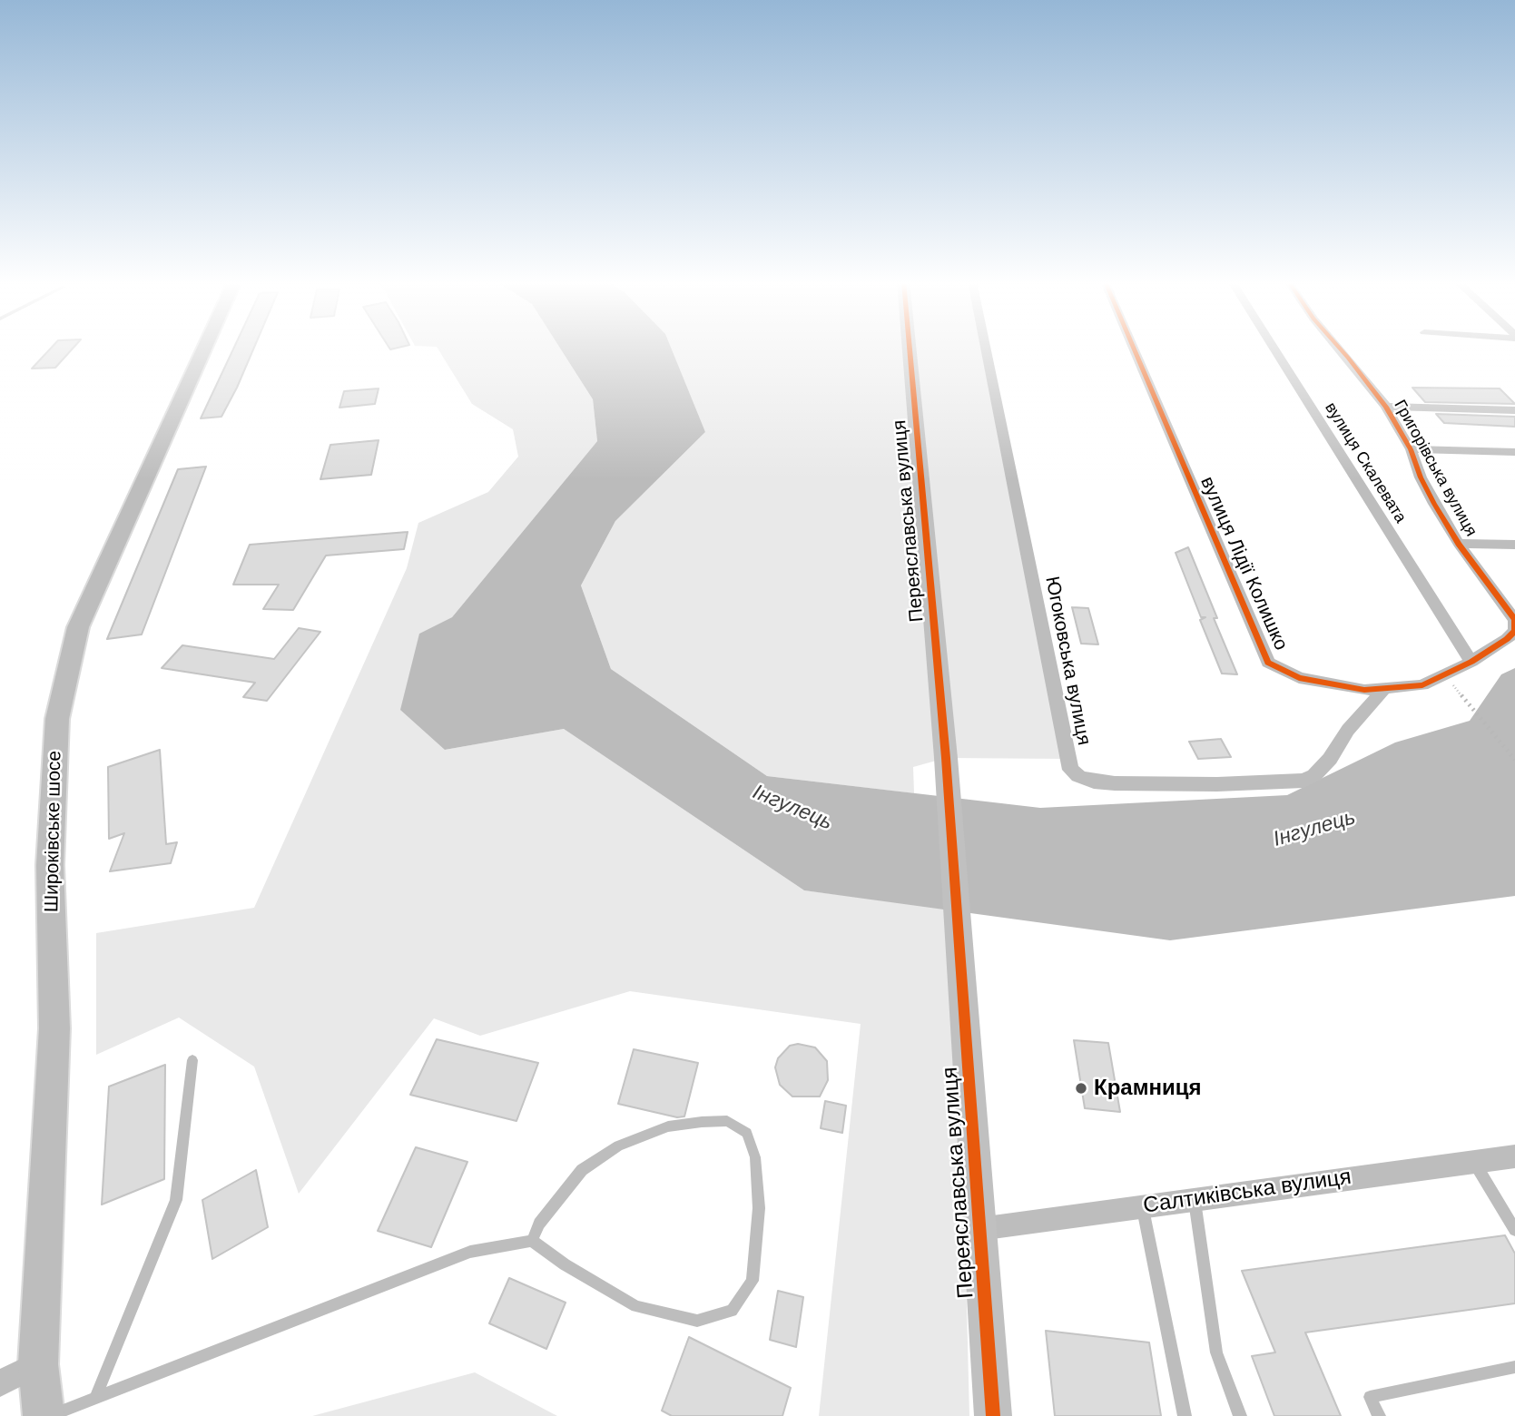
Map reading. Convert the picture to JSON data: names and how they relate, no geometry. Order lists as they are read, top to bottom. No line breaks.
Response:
{"streets":{"main road":["Широківське шосе"],"street":["вулиця Скалевата","Григорівська вулиця","Переяславська вулиця","вулиця Лідії Колишко","Югоковська вулиця","Салтиківська вулиця"]},"crossings":[["вулиця Скалевата","Григорівська вулиця"],["вулиця Скалевата","вулиця Лідії Колишко"],["Григорівська вулиця","вулиця Лідії Колишко"],["Переяславська вулиця","Салтиківська вулиця"],["вулиця Лідії Колишко","Югоковська вулиця"]],"water":["Інгулець"],"places":["Крамниця"]}
